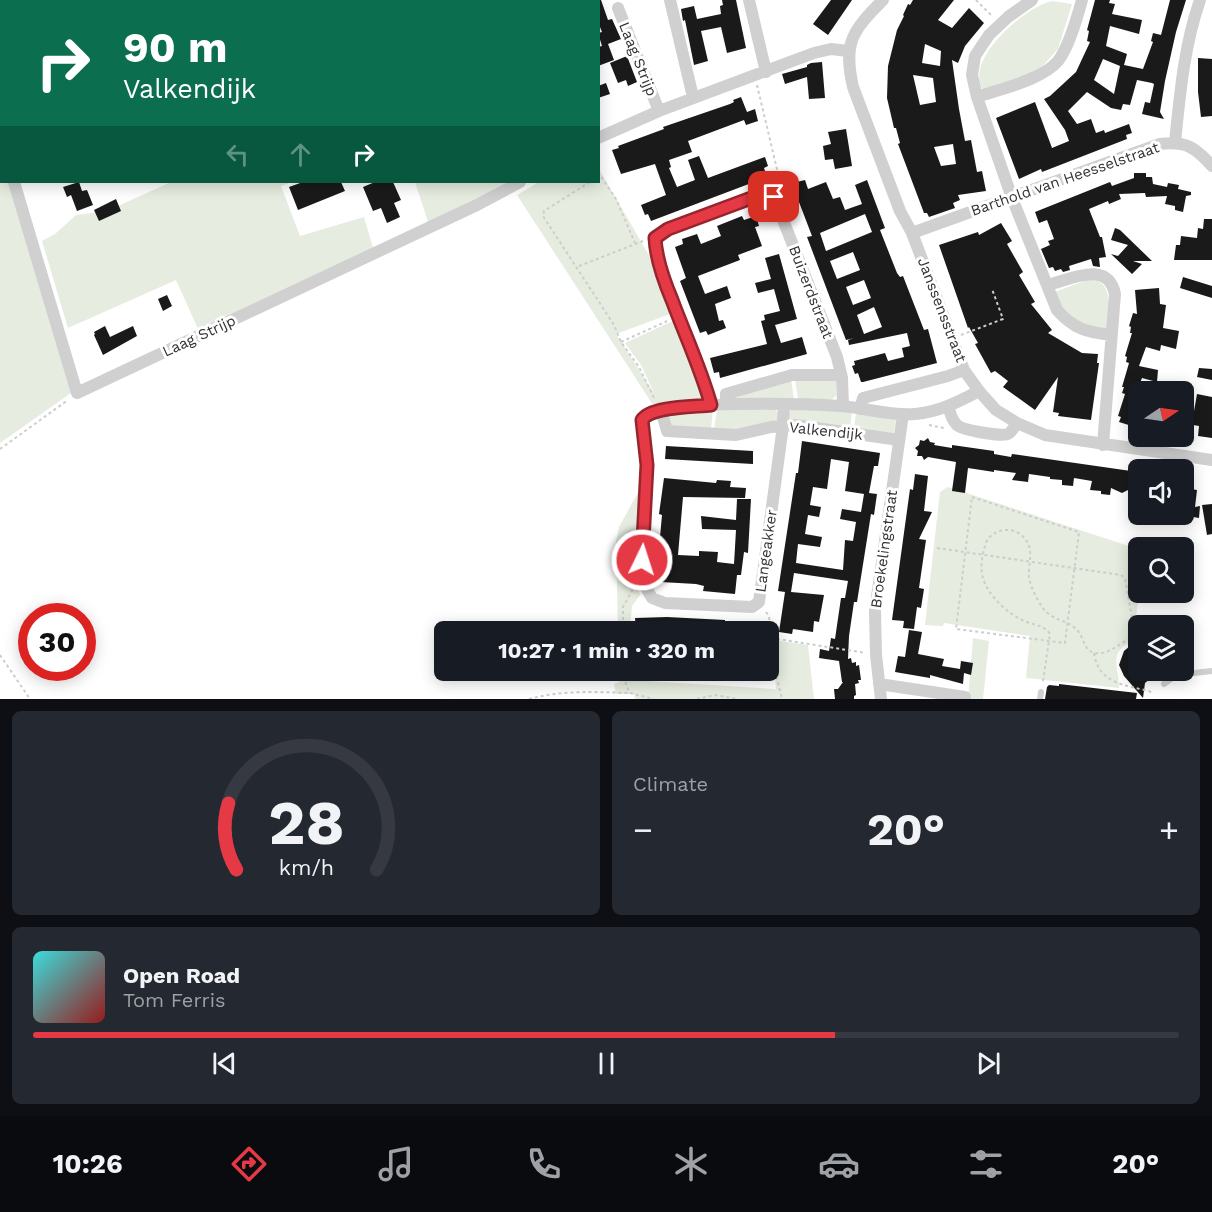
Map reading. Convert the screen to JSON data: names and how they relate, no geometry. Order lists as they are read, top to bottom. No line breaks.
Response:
{"streets":{"street":["Laag Strijp","Barthold van Heesselstraat","Buizerdstraat","Janssensstraat","Valkendijk","Broekelingstraat","Langeakker"]},"crossings":[["Laag Strijp","Janssensstraat"],["Barthold van Heesselstraat","Janssensstraat"],["Buizerdstraat","Valkendijk"],["Janssensstraat","Valkendijk"],["Valkendijk","Broekelingstraat"],["Valkendijk","Langeakker"]],"north":"right","page":{"turn":["90 m","Valkendijk"],"limit":"30","trip":"10:27 · 1 min · 320 m","tile":"Climate","heat":["−","20°","+"],"song":["Open Road","Tom Ferris"],"tabs":["10:26","20°"],"gauge":["28","km/h"]}}
